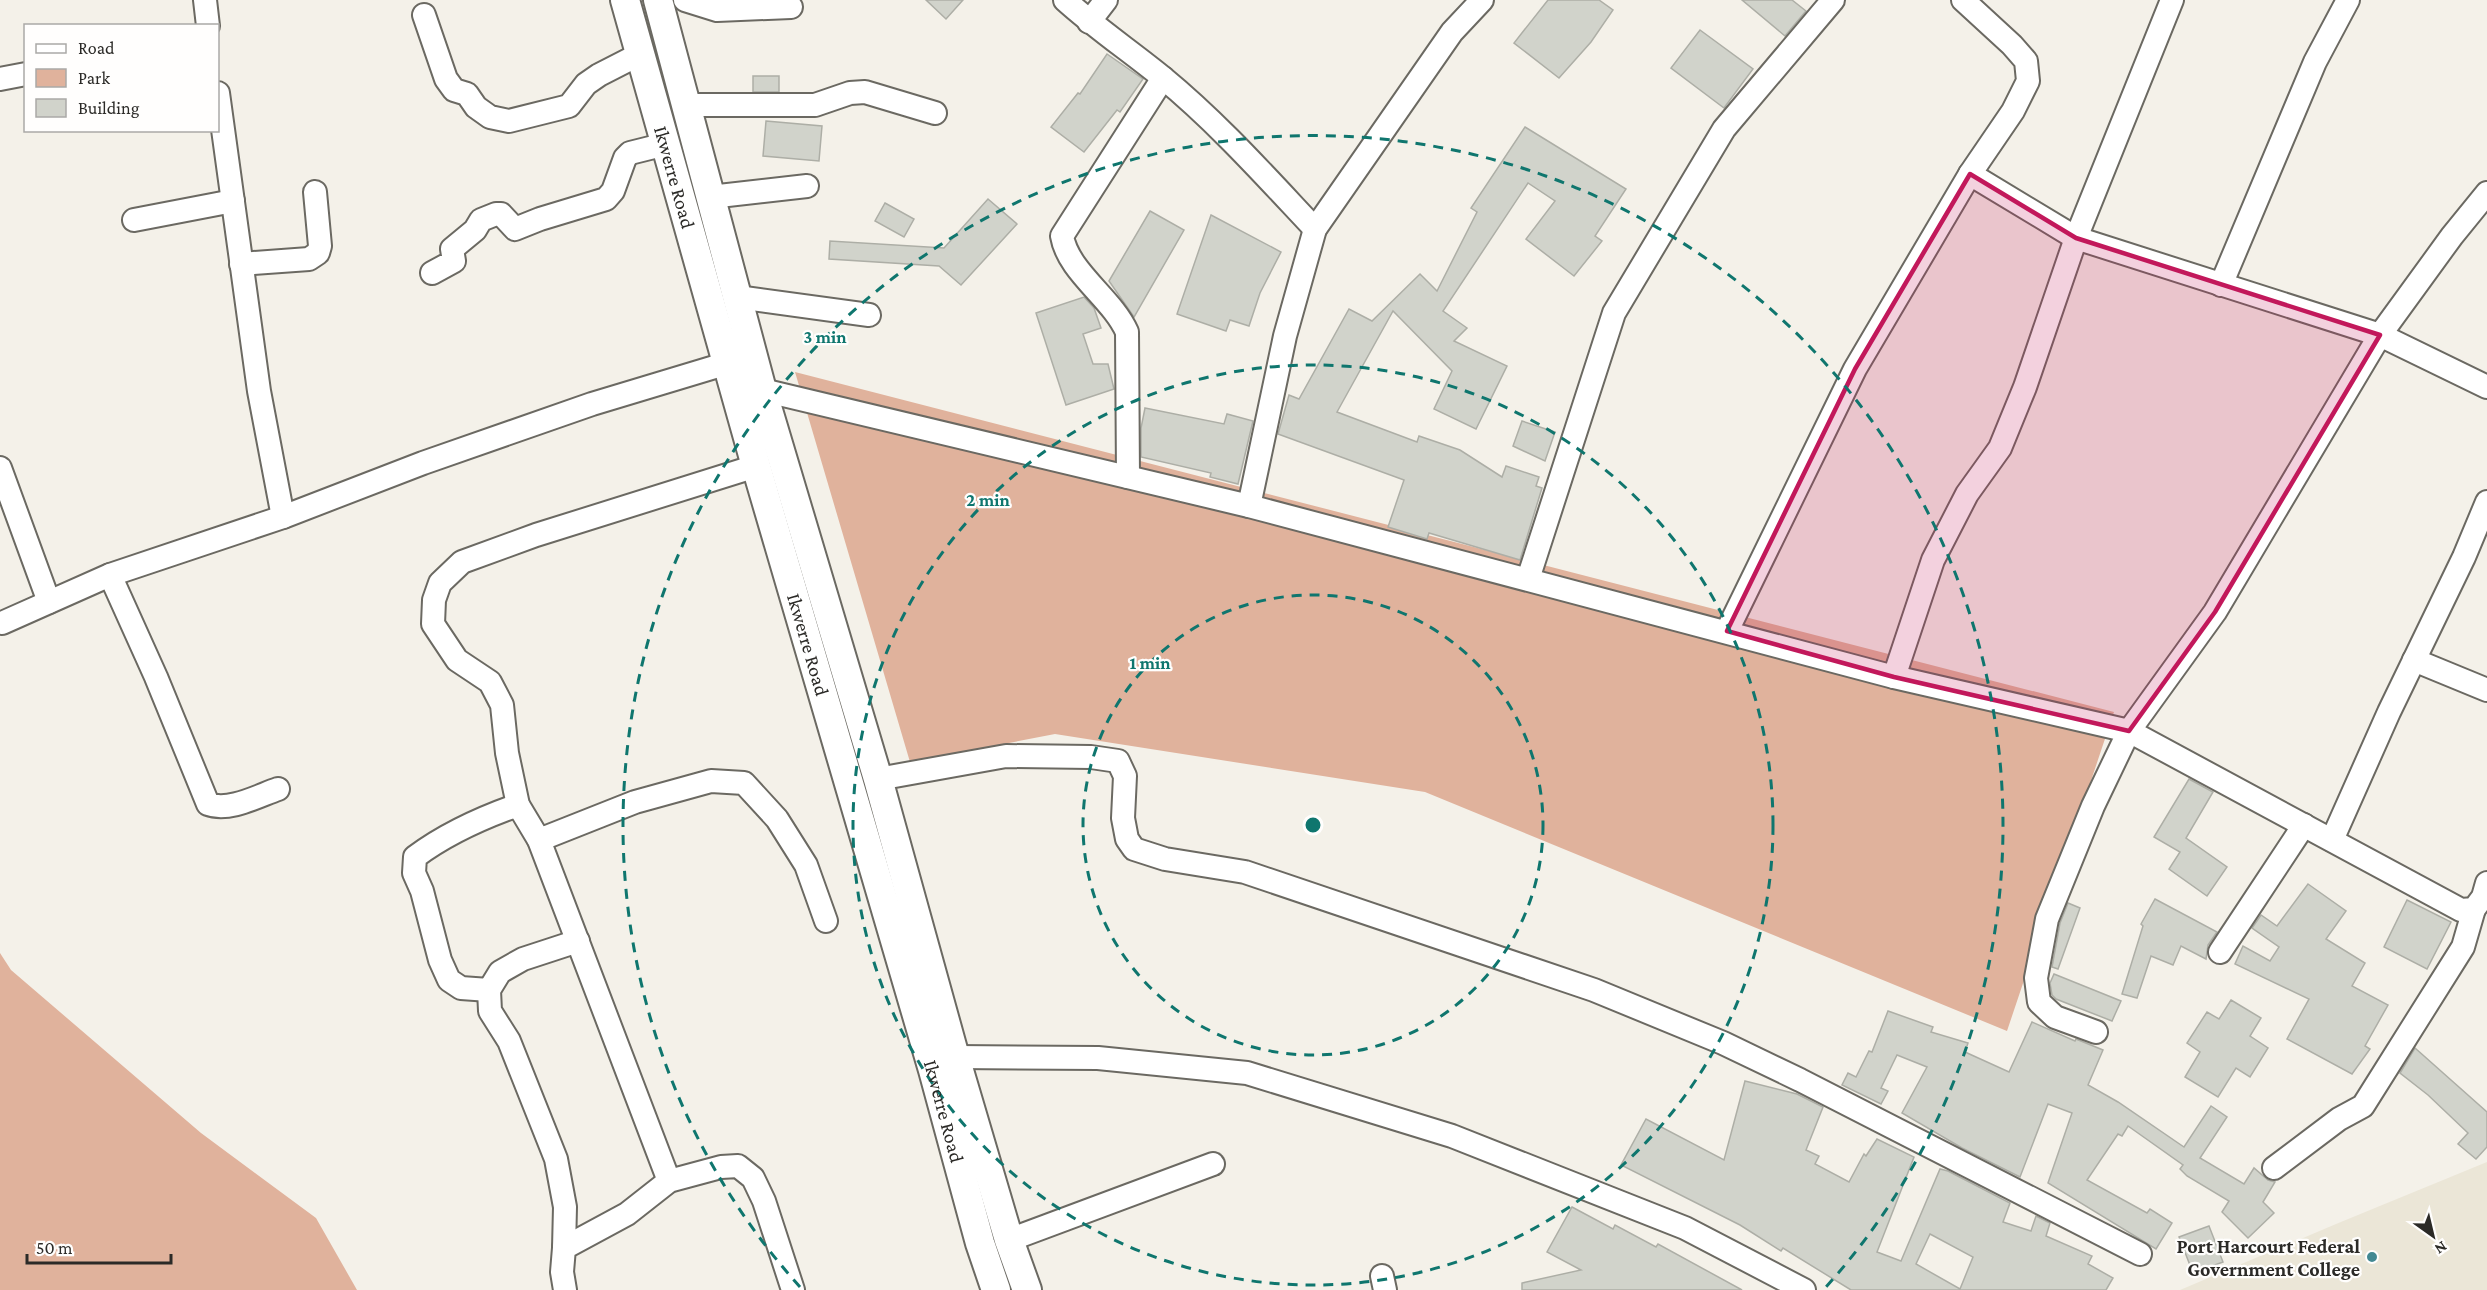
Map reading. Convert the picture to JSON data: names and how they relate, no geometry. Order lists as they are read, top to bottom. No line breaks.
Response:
{"streets":{"main road":["Ikwerre Road"]},"places":["Port Harcourt Federal Government College"],"legend":["Road","Park","Building"],"scale_bar":"50 m","north":"bottom right","rings":["3 min","2 min","1 min"]}
